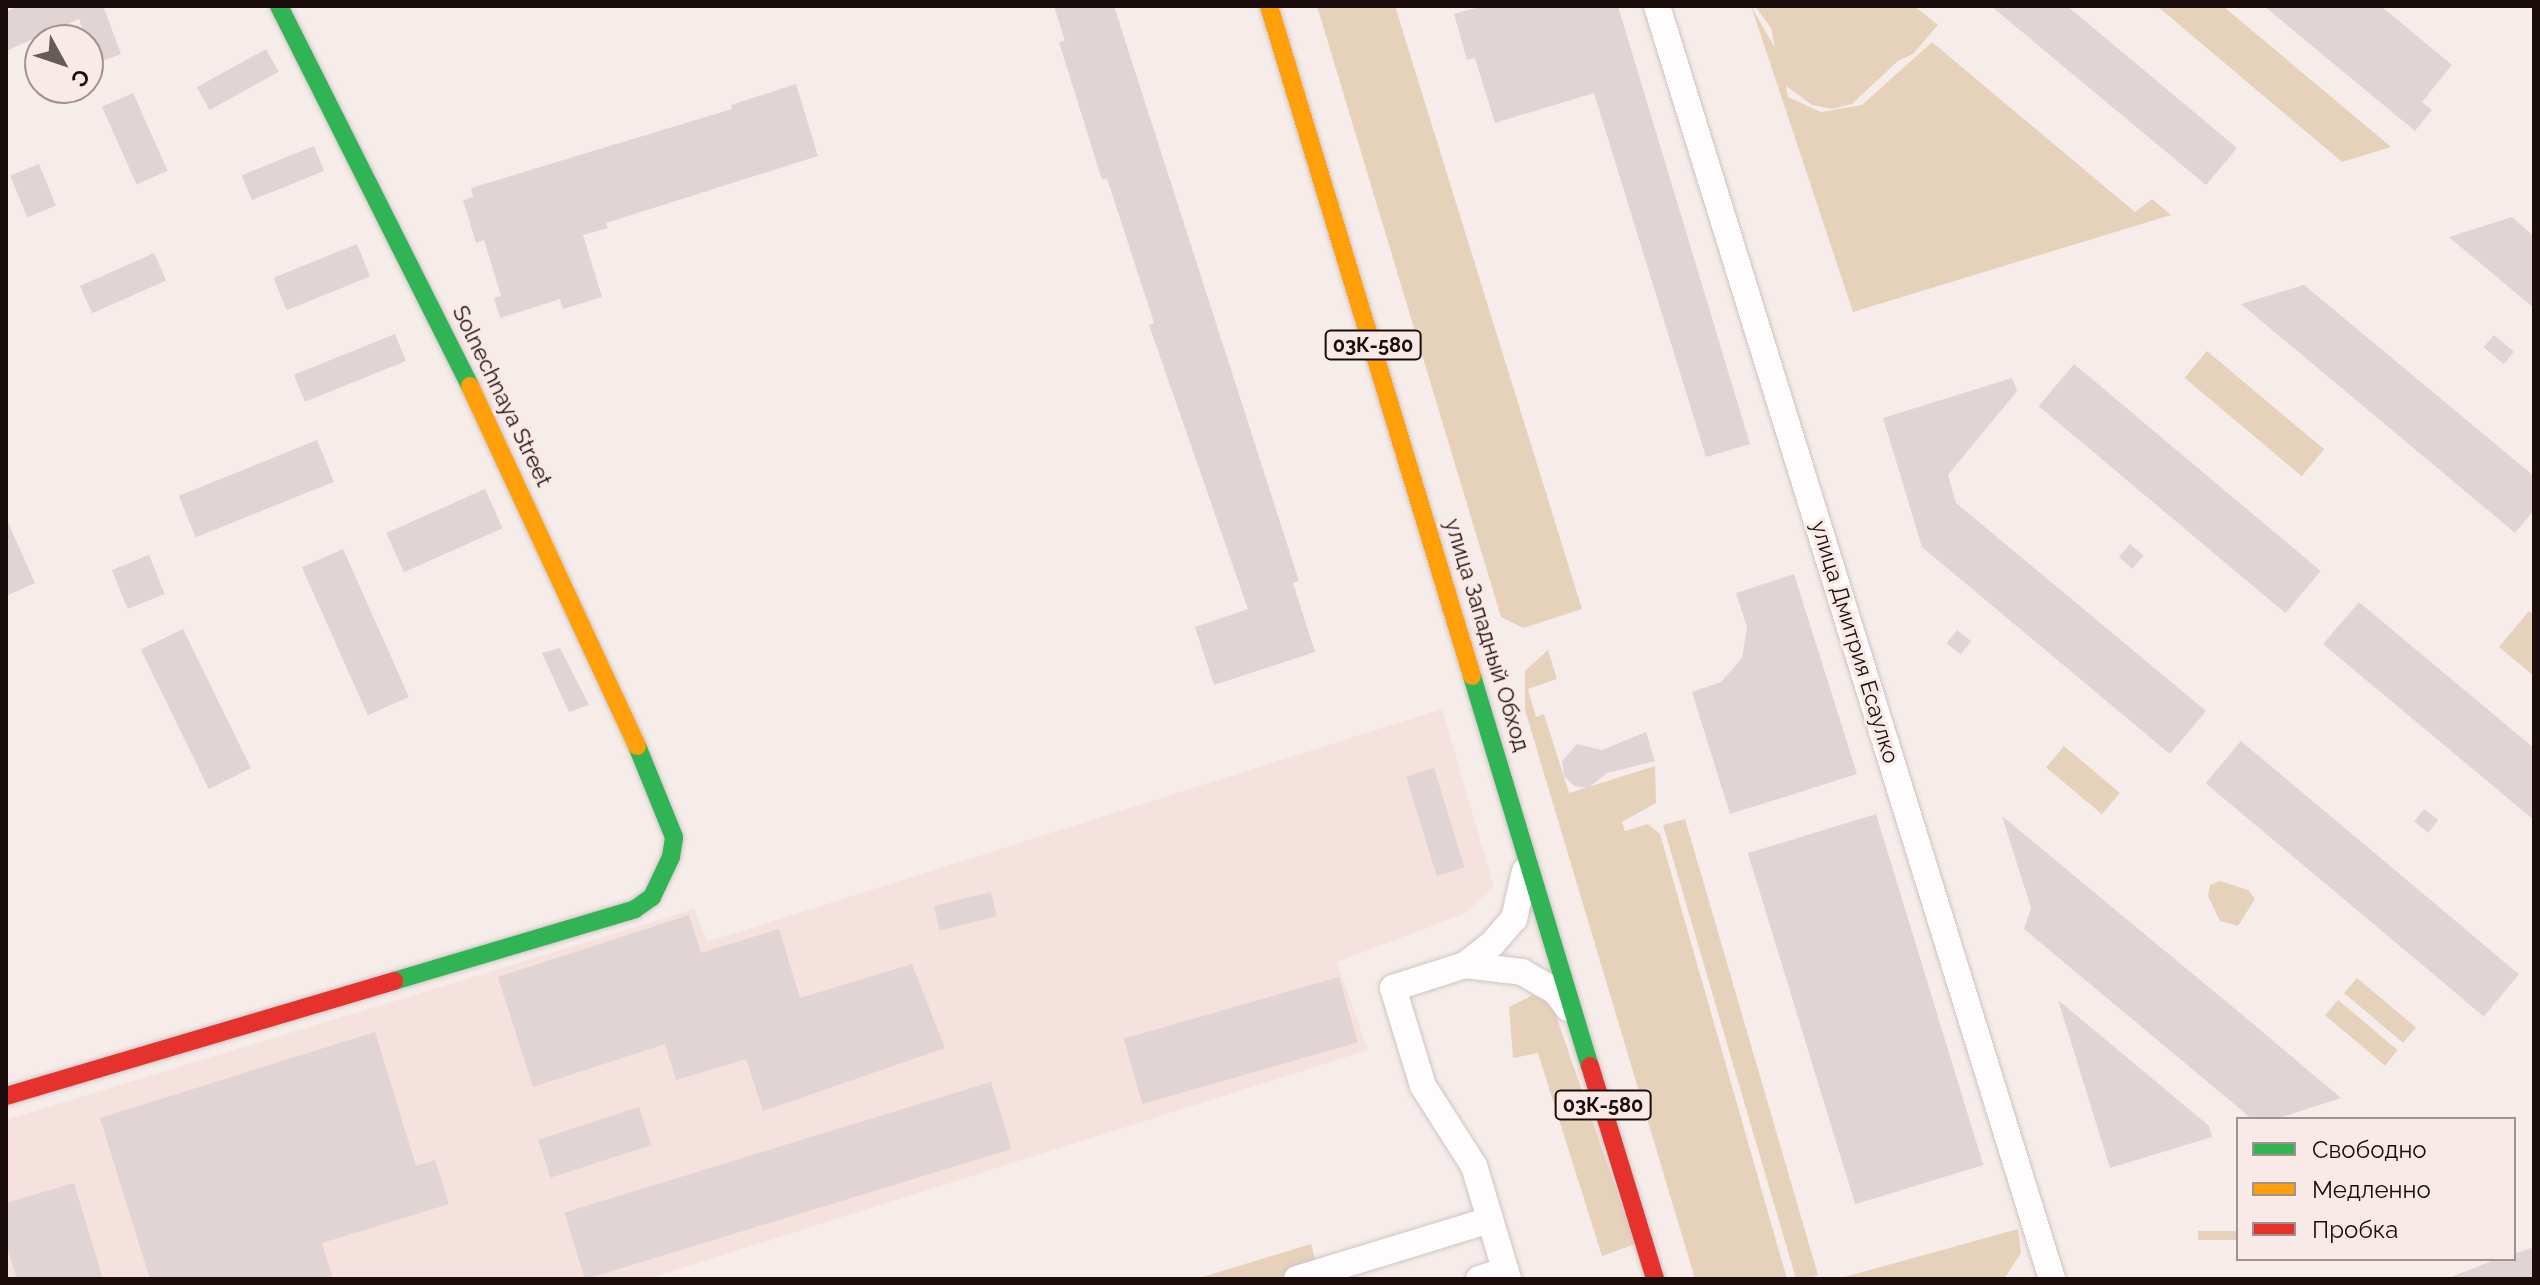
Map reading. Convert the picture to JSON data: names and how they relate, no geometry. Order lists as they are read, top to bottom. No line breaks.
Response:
{"streets":{"main road":["03К-580","Solnechnaya Street","улица Западный Обход"],"street":["улица Дмитрия Есаулко"]},"legend":["Свободно","Медленно","Пробка"],"north":"bottom right"}
